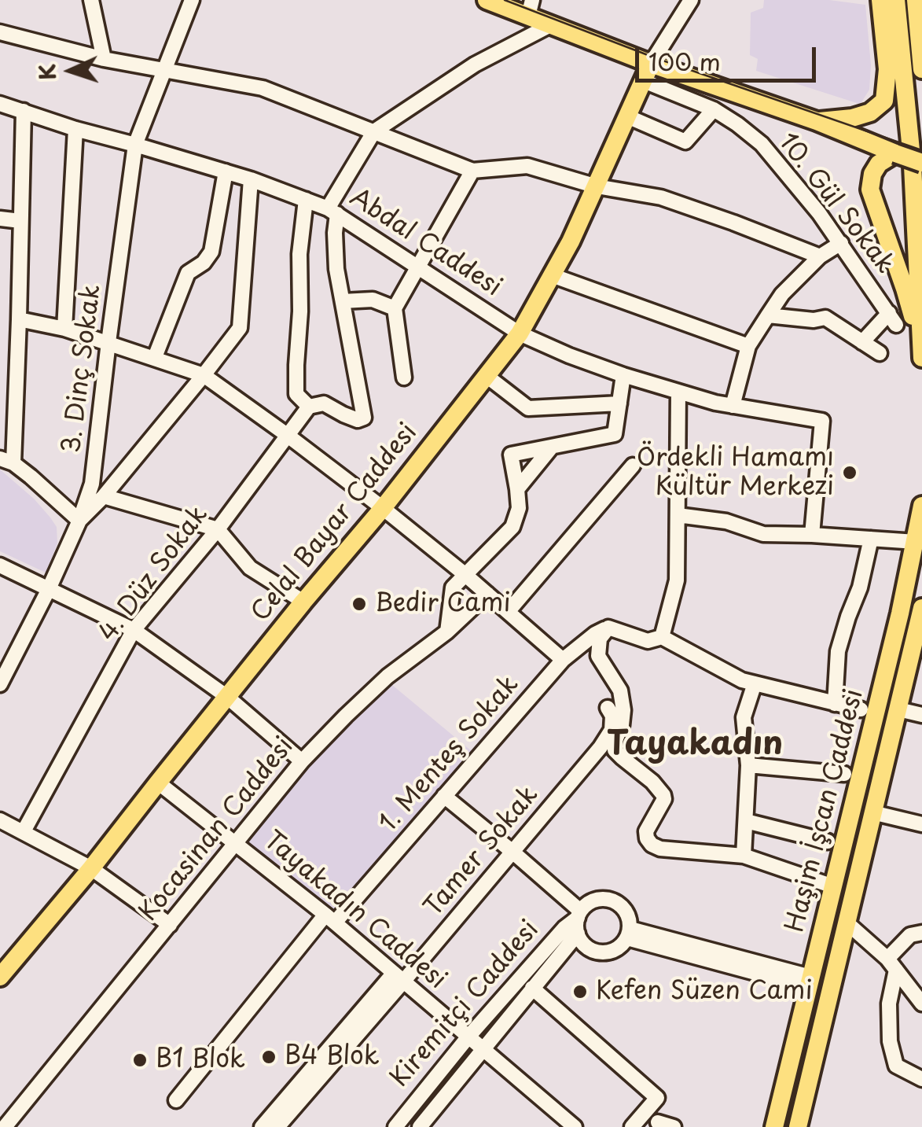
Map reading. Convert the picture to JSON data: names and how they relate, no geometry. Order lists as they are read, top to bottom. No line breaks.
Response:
{"streets":{"main road":["Celal Bayar Caddesi","Haşim İşcan Caddesi"],"street":["10. Gül Sokak","Abdal Caddesi","3. Dinç Sokak","4. Düz Sokak","1. Menteş Sokak","Kocasinan Caddesi","Tamer Sokak","Tayakadın Caddesi","Kiremitçi Caddesi"]},"crossings":[["10. Gül Sokak","Celal Bayar Caddesi"],["Abdal Caddesi","3. Dinç Sokak"],["Abdal Caddesi","Celal Bayar Caddesi"],["Celal Bayar Caddesi","Tayakadın Caddesi"],["1. Menteş Sokak","Tayakadın Caddesi"],["Kocasinan Caddesi","Tayakadın Caddesi"],["Tamer Sokak","Tayakadın Caddesi"],["Tayakadın Caddesi","Kiremitçi Caddesi"]],"districts":["Tayakadın"],"places":["Ördekli Hamamı Kültür Merkezi","Bedir Cami","Kefen Süzen Cami","B4 Blok","B1 Blok"],"scale_bar":"100 m","north":"left"}
